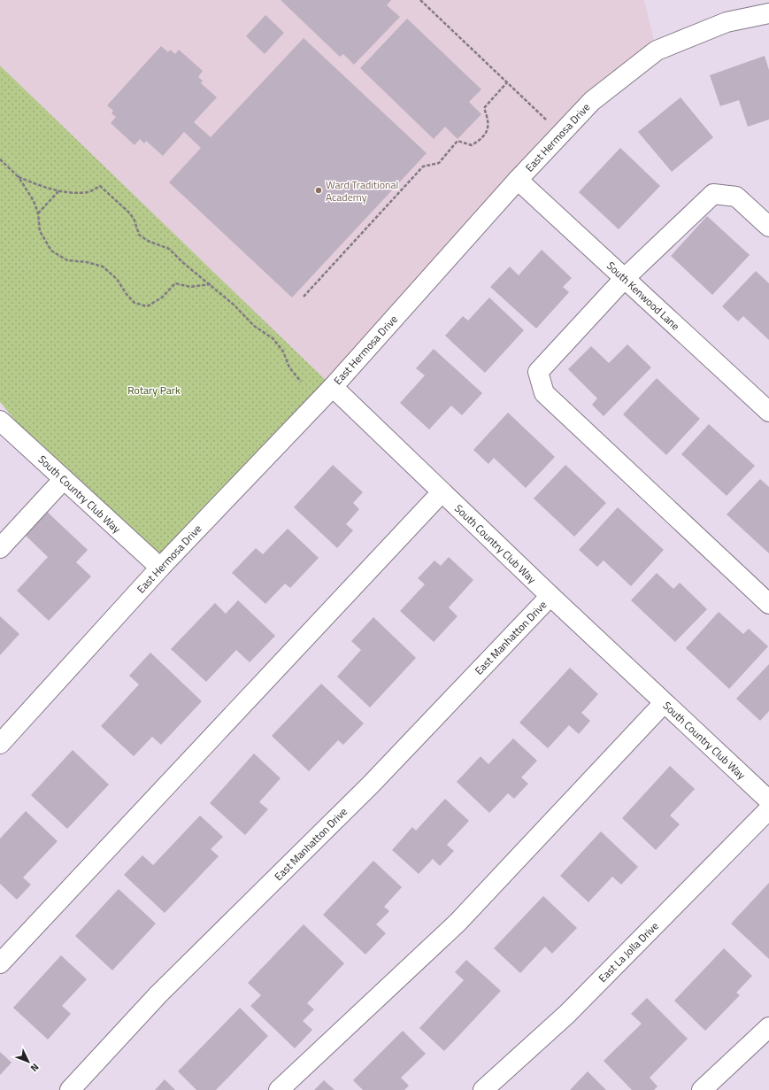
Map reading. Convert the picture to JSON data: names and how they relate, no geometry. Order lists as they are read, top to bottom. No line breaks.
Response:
{"streets":{"street":["East Hermosa Drive","South Kenwood Lane","South Country Club Way","East Manhatton Drive","East La Jolla Drive"]},"crossings":[["East Hermosa Drive","South Kenwood Lane"],["East Hermosa Drive","South Country Club Way"],["South Country Club Way","East Manhatton Drive"]],"parks":["Rotary Park"],"places":["Ward Traditional Academy"],"north":"bottom right"}
